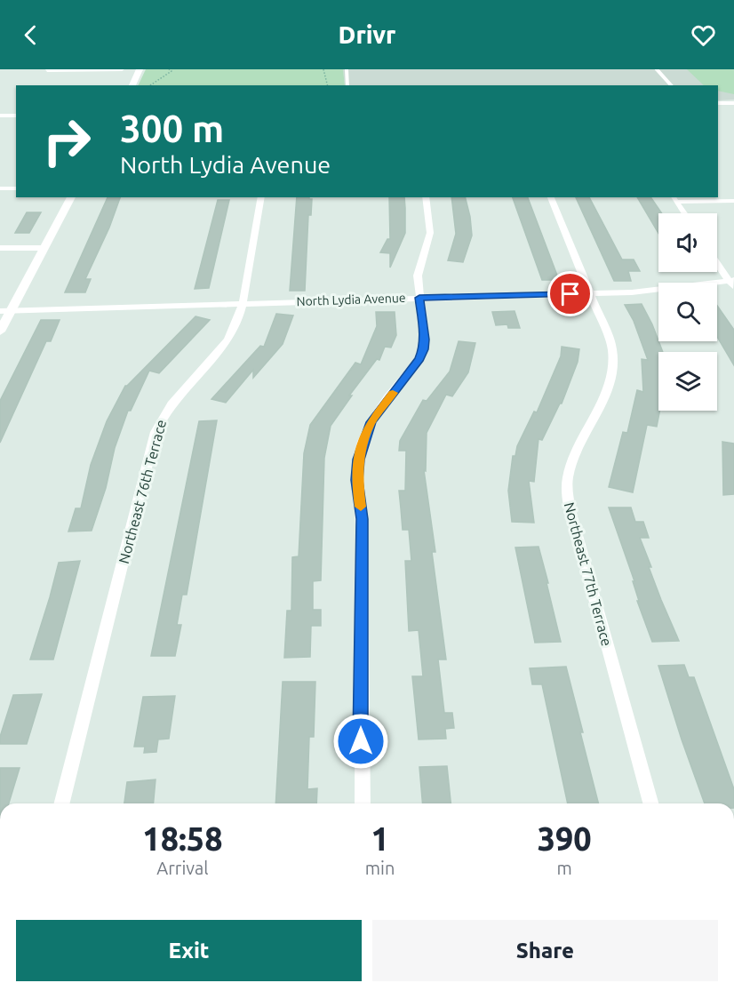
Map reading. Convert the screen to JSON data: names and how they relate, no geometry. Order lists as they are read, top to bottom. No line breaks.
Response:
{"streets":{"street":["North Lydia Avenue","Northeast 76th Terrace","Northeast 77th Terrace"]},"crossings":[["North Lydia Avenue","Northeast 76th Terrace"],["North Lydia Avenue","Northeast 77th Terrace"]],"page":{"header":"Drivr","turn":["300 m","North Lydia Avenue"],"eta":["18:58","Arrival","1","min","390","m"],"buttons":["Exit","Share"]}}
